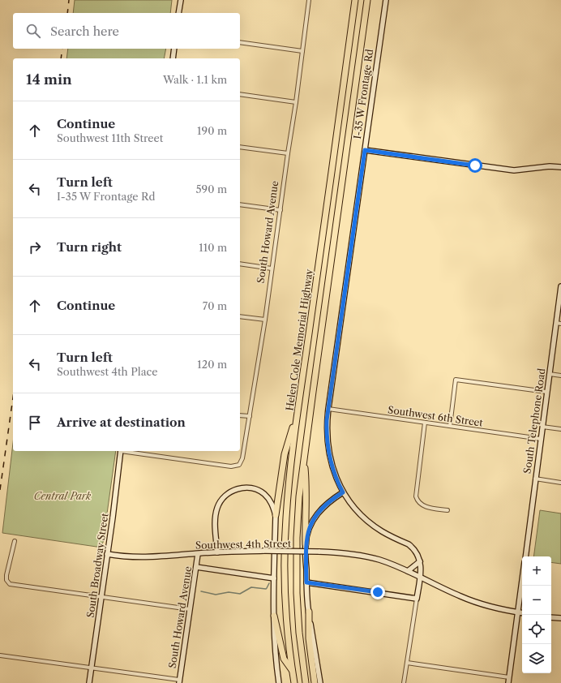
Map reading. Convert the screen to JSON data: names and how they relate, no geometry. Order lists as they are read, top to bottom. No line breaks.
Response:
{"streets":{"highway":["Helen Cole Memorial Highway"],"main road":["I-35 W Frontage Rd","South Howard Avenue","South Telephone Road","Southwest 4th Street","South Broadway Street"],"street":["Southwest 6th Street"]},"crossings":[["I-35 W Frontage Rd","Southwest 6th Street"],["I-35 W Frontage Rd","Southwest 4th Street"],["South Howard Avenue","Southwest 4th Street"],["Southwest 6th Street","South Telephone Road"],["Southwest 4th Street","South Broadway Street"]],"parks":["Central Park"],"page":{"search":"Search here","heading":["14 min","Walk · 1.1 km"],"list":[["Continue","Southwest 11th Street","190 m"],["Turn left","I-35 W Frontage Rd","590 m"],["Turn right","110 m"],["Continue","70 m"],["Turn left","Southwest 4th Place","120 m"],"Arrive at destination"],"map_buttons":["+","−"]}}
